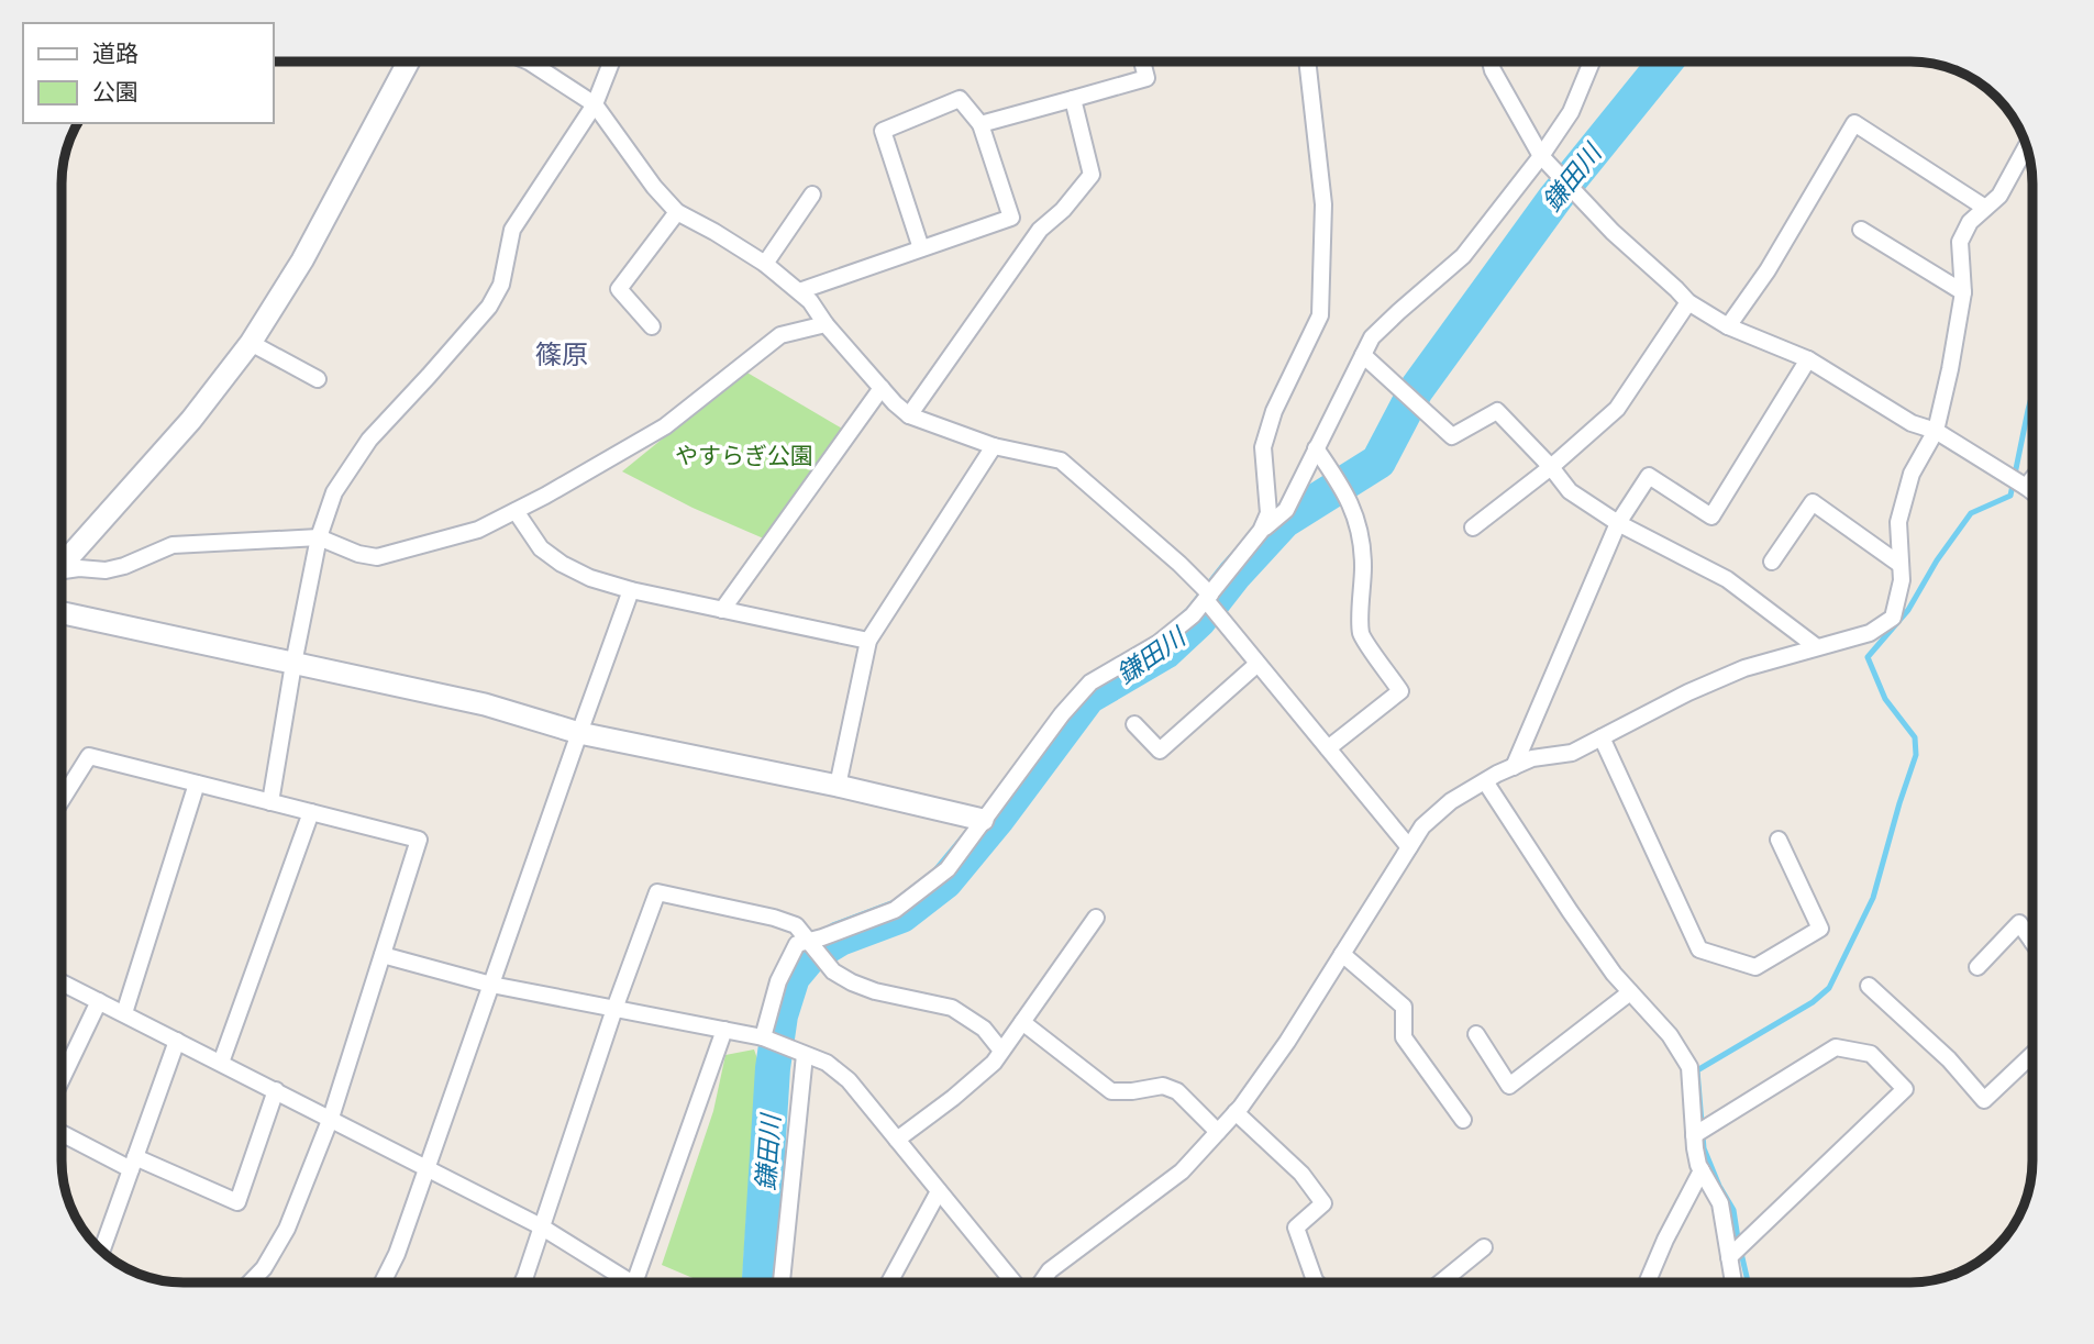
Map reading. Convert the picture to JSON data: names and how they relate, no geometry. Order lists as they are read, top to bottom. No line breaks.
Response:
{"districts":["篠原"],"water":["鎌田川"],"parks":["やすらぎ公園"],"legend":["道路","公園"]}
